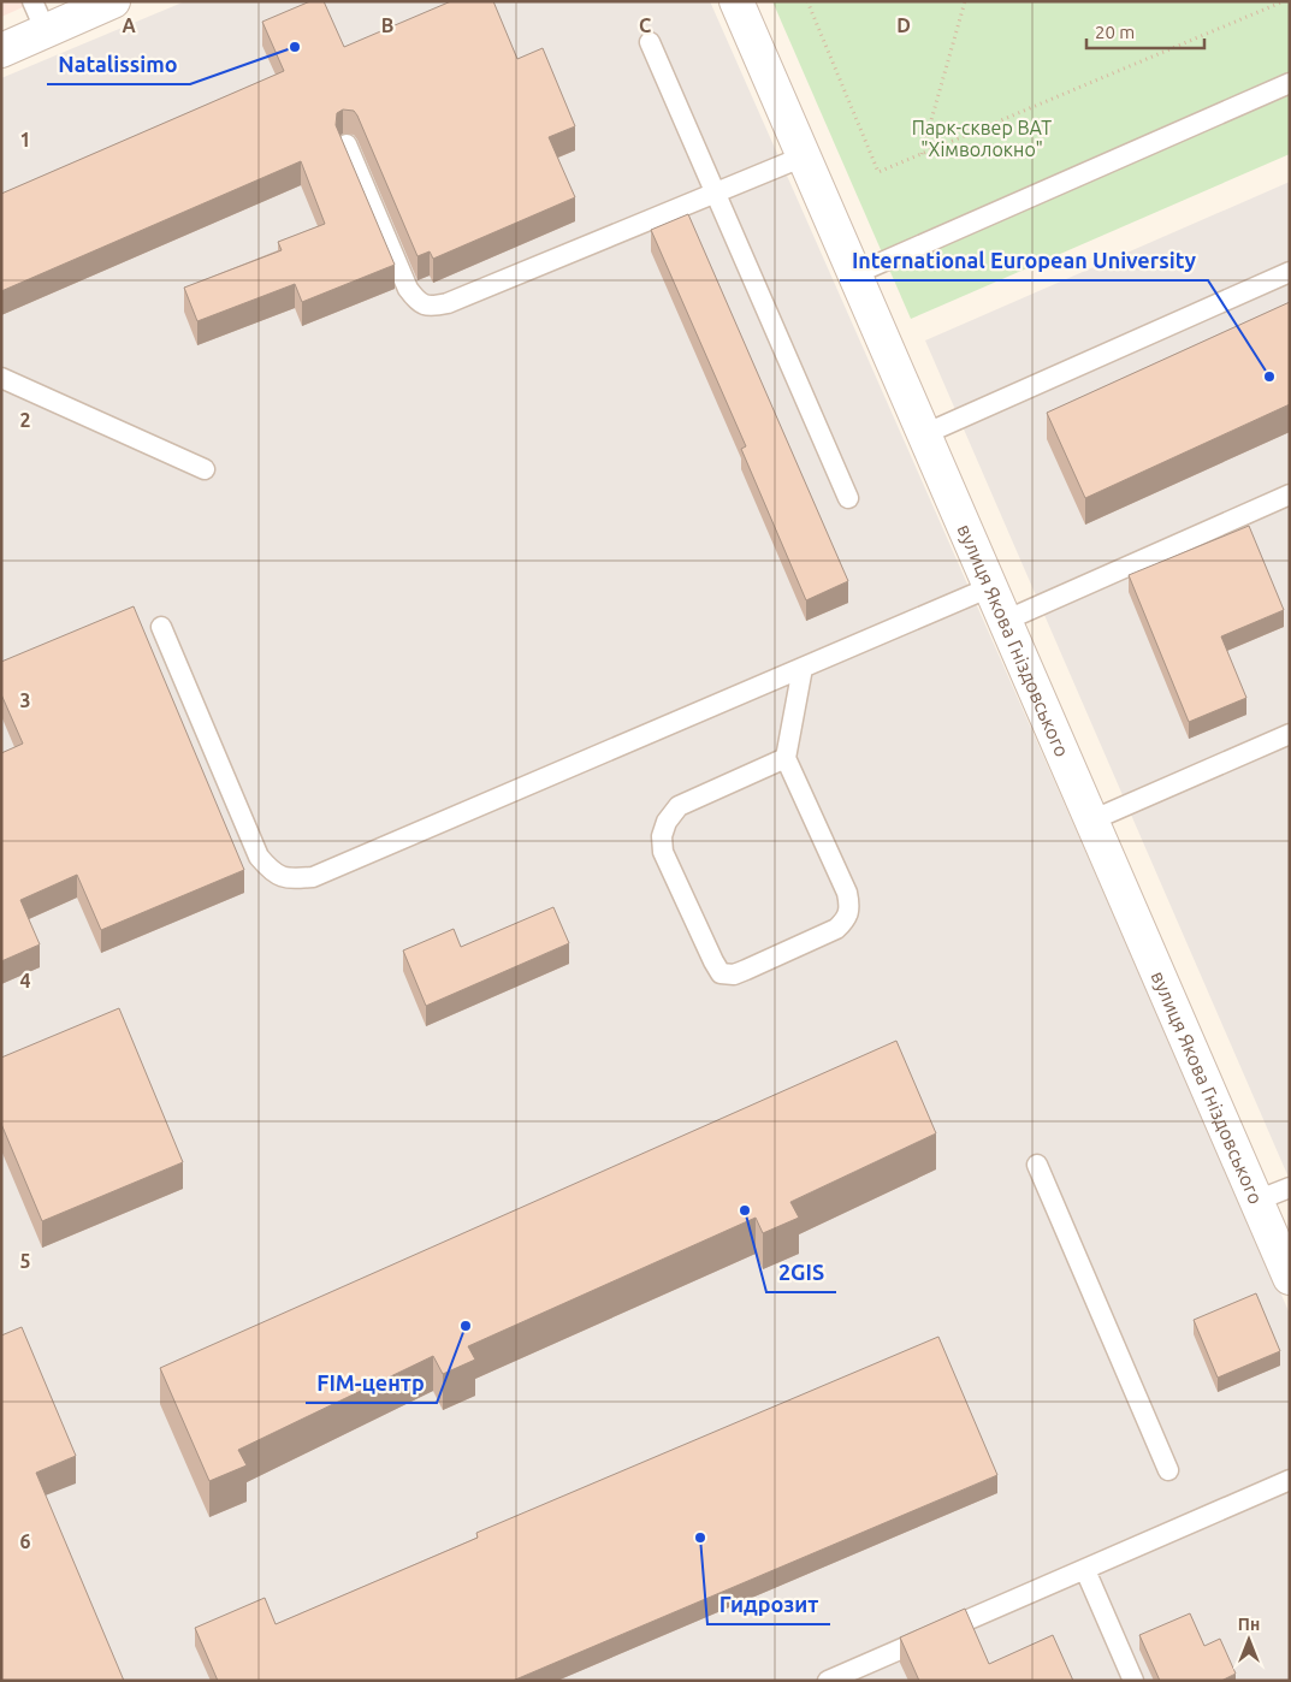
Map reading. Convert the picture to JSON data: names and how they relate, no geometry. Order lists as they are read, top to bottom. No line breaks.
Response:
{"streets":{"street":["вулиця Якова Гніздовського"]},"parks":["Парк-сквер ВАТ \"Хімволокно\""],"places":["Natalissimo","International European University","2GIS","FIM-центр","Гидрозит"],"scale_bar":"20 m","north":"top","grid":{"columns":["A","B","C","D"],"rows":["1","2","3","4","5","6"]}}
